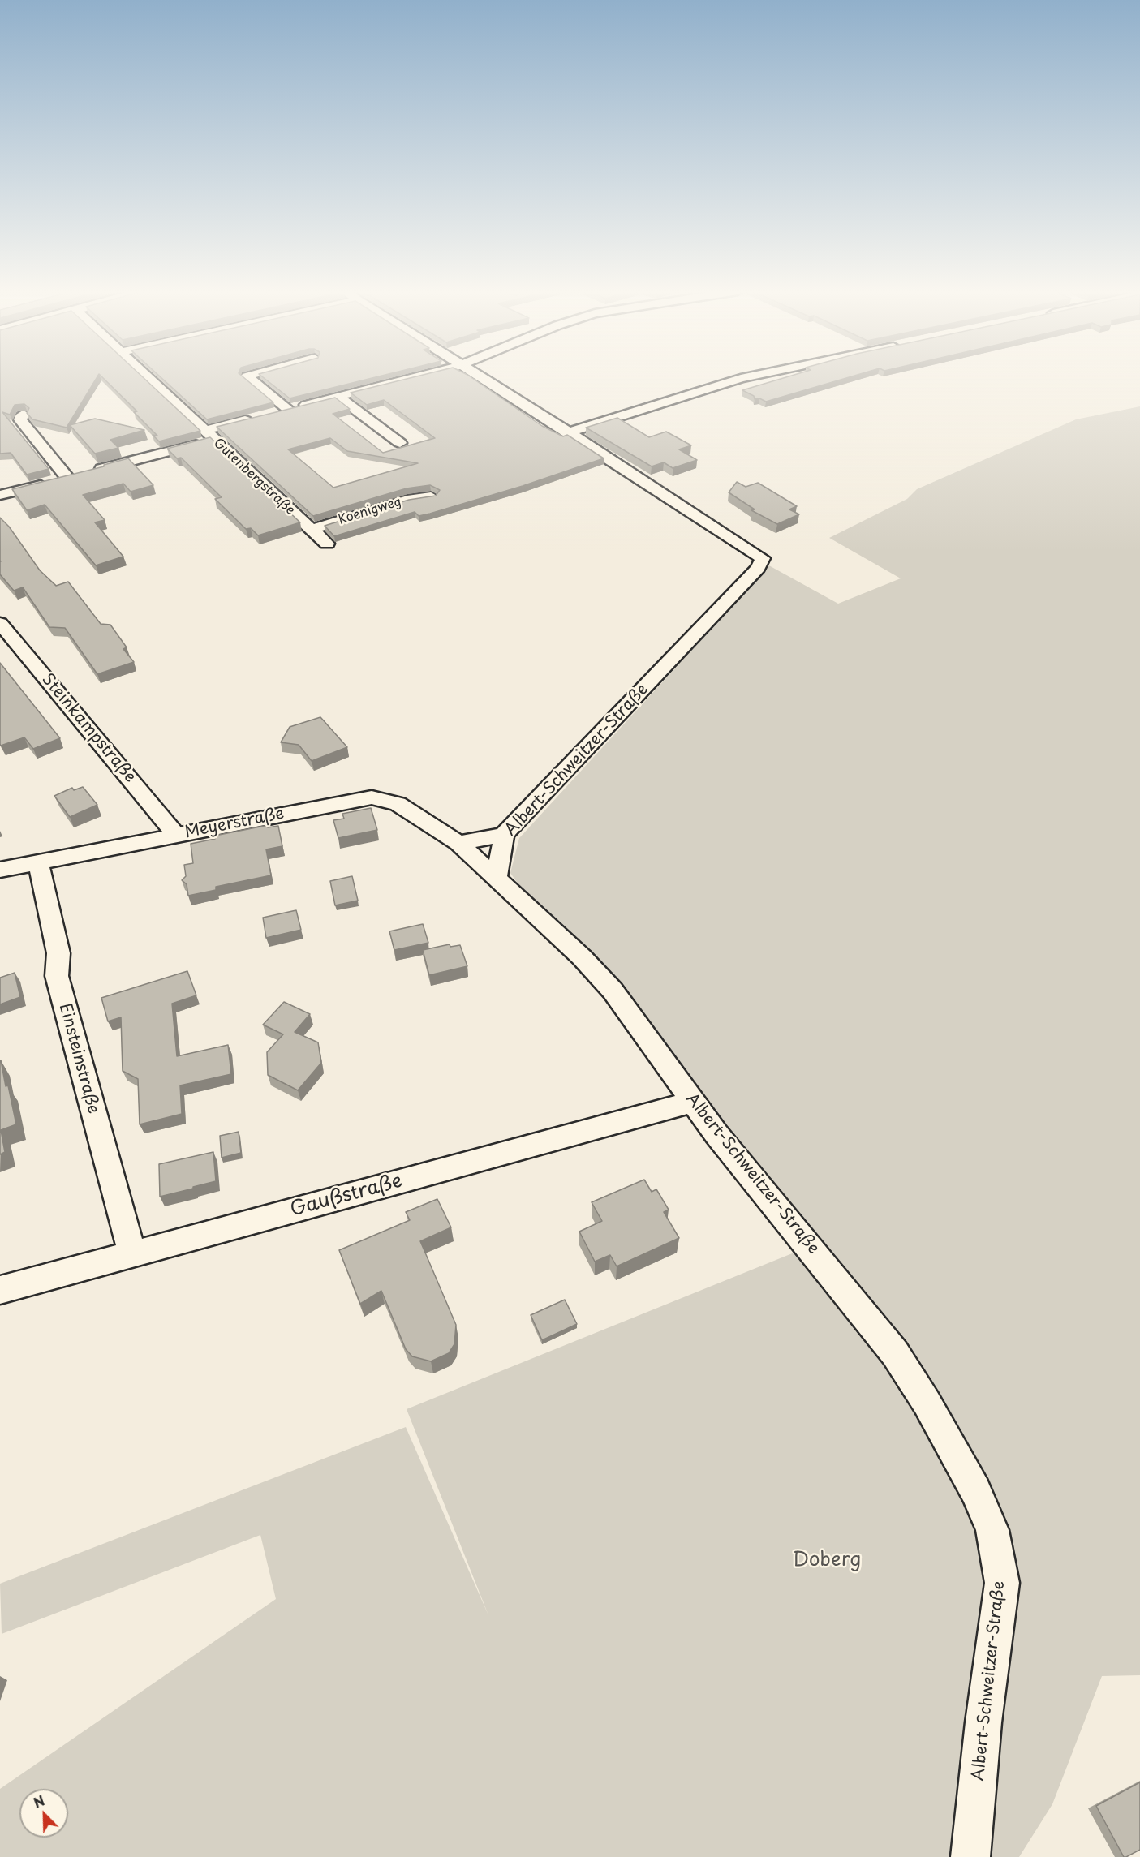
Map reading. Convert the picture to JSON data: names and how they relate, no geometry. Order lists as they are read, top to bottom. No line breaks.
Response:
{"streets":{"street":["Gutenbergstraße","Koenigweg","Steinkampstraße","Albert-Schweitzer-Straße","Meyerstraße","Einsteinstraße","Gaußstraße"]},"crossings":[["Gutenbergstraße","Koenigweg"],["Steinkampstraße","Meyerstraße"],["Albert-Schweitzer-Straße","Meyerstraße"],["Albert-Schweitzer-Straße","Gaußstraße"],["Meyerstraße","Einsteinstraße"],["Einsteinstraße","Gaußstraße"]],"parks":["Doberg"],"north":"top left"}
